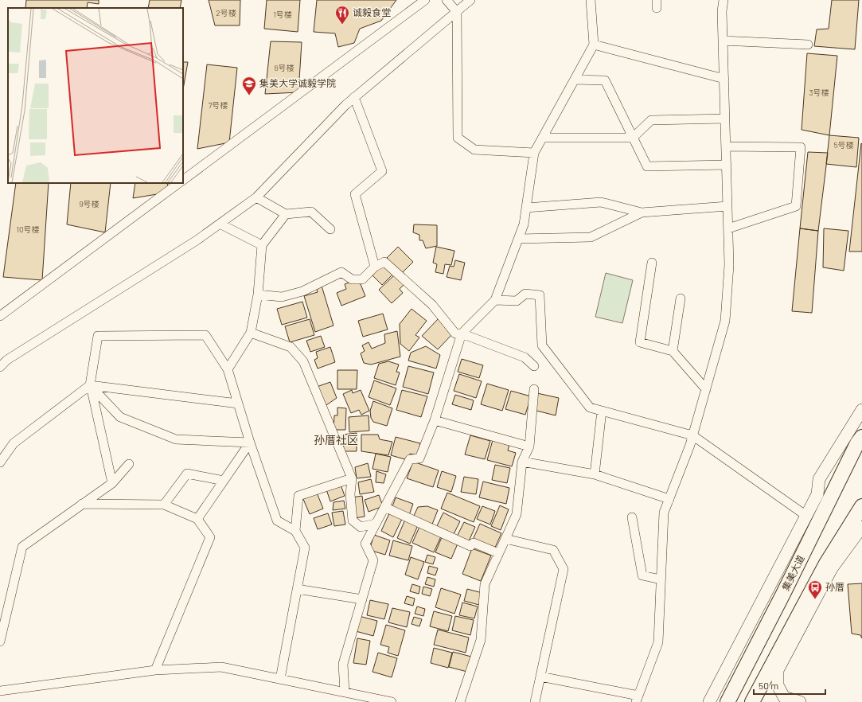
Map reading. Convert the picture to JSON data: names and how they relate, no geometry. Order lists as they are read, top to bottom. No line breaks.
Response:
{"streets":{"highway":["集美大道"]},"districts":["孙厝社区"],"places":{"restaurant":["诚毅食堂"],"school or university":["集美大学诚毅学院"],"bus stop":["孙厝"]},"house_numbers":["2号楼","1号楼","6号楼","3号楼","7号楼","5号楼","9号楼","10号楼"],"scale_bar":"50 m"}
